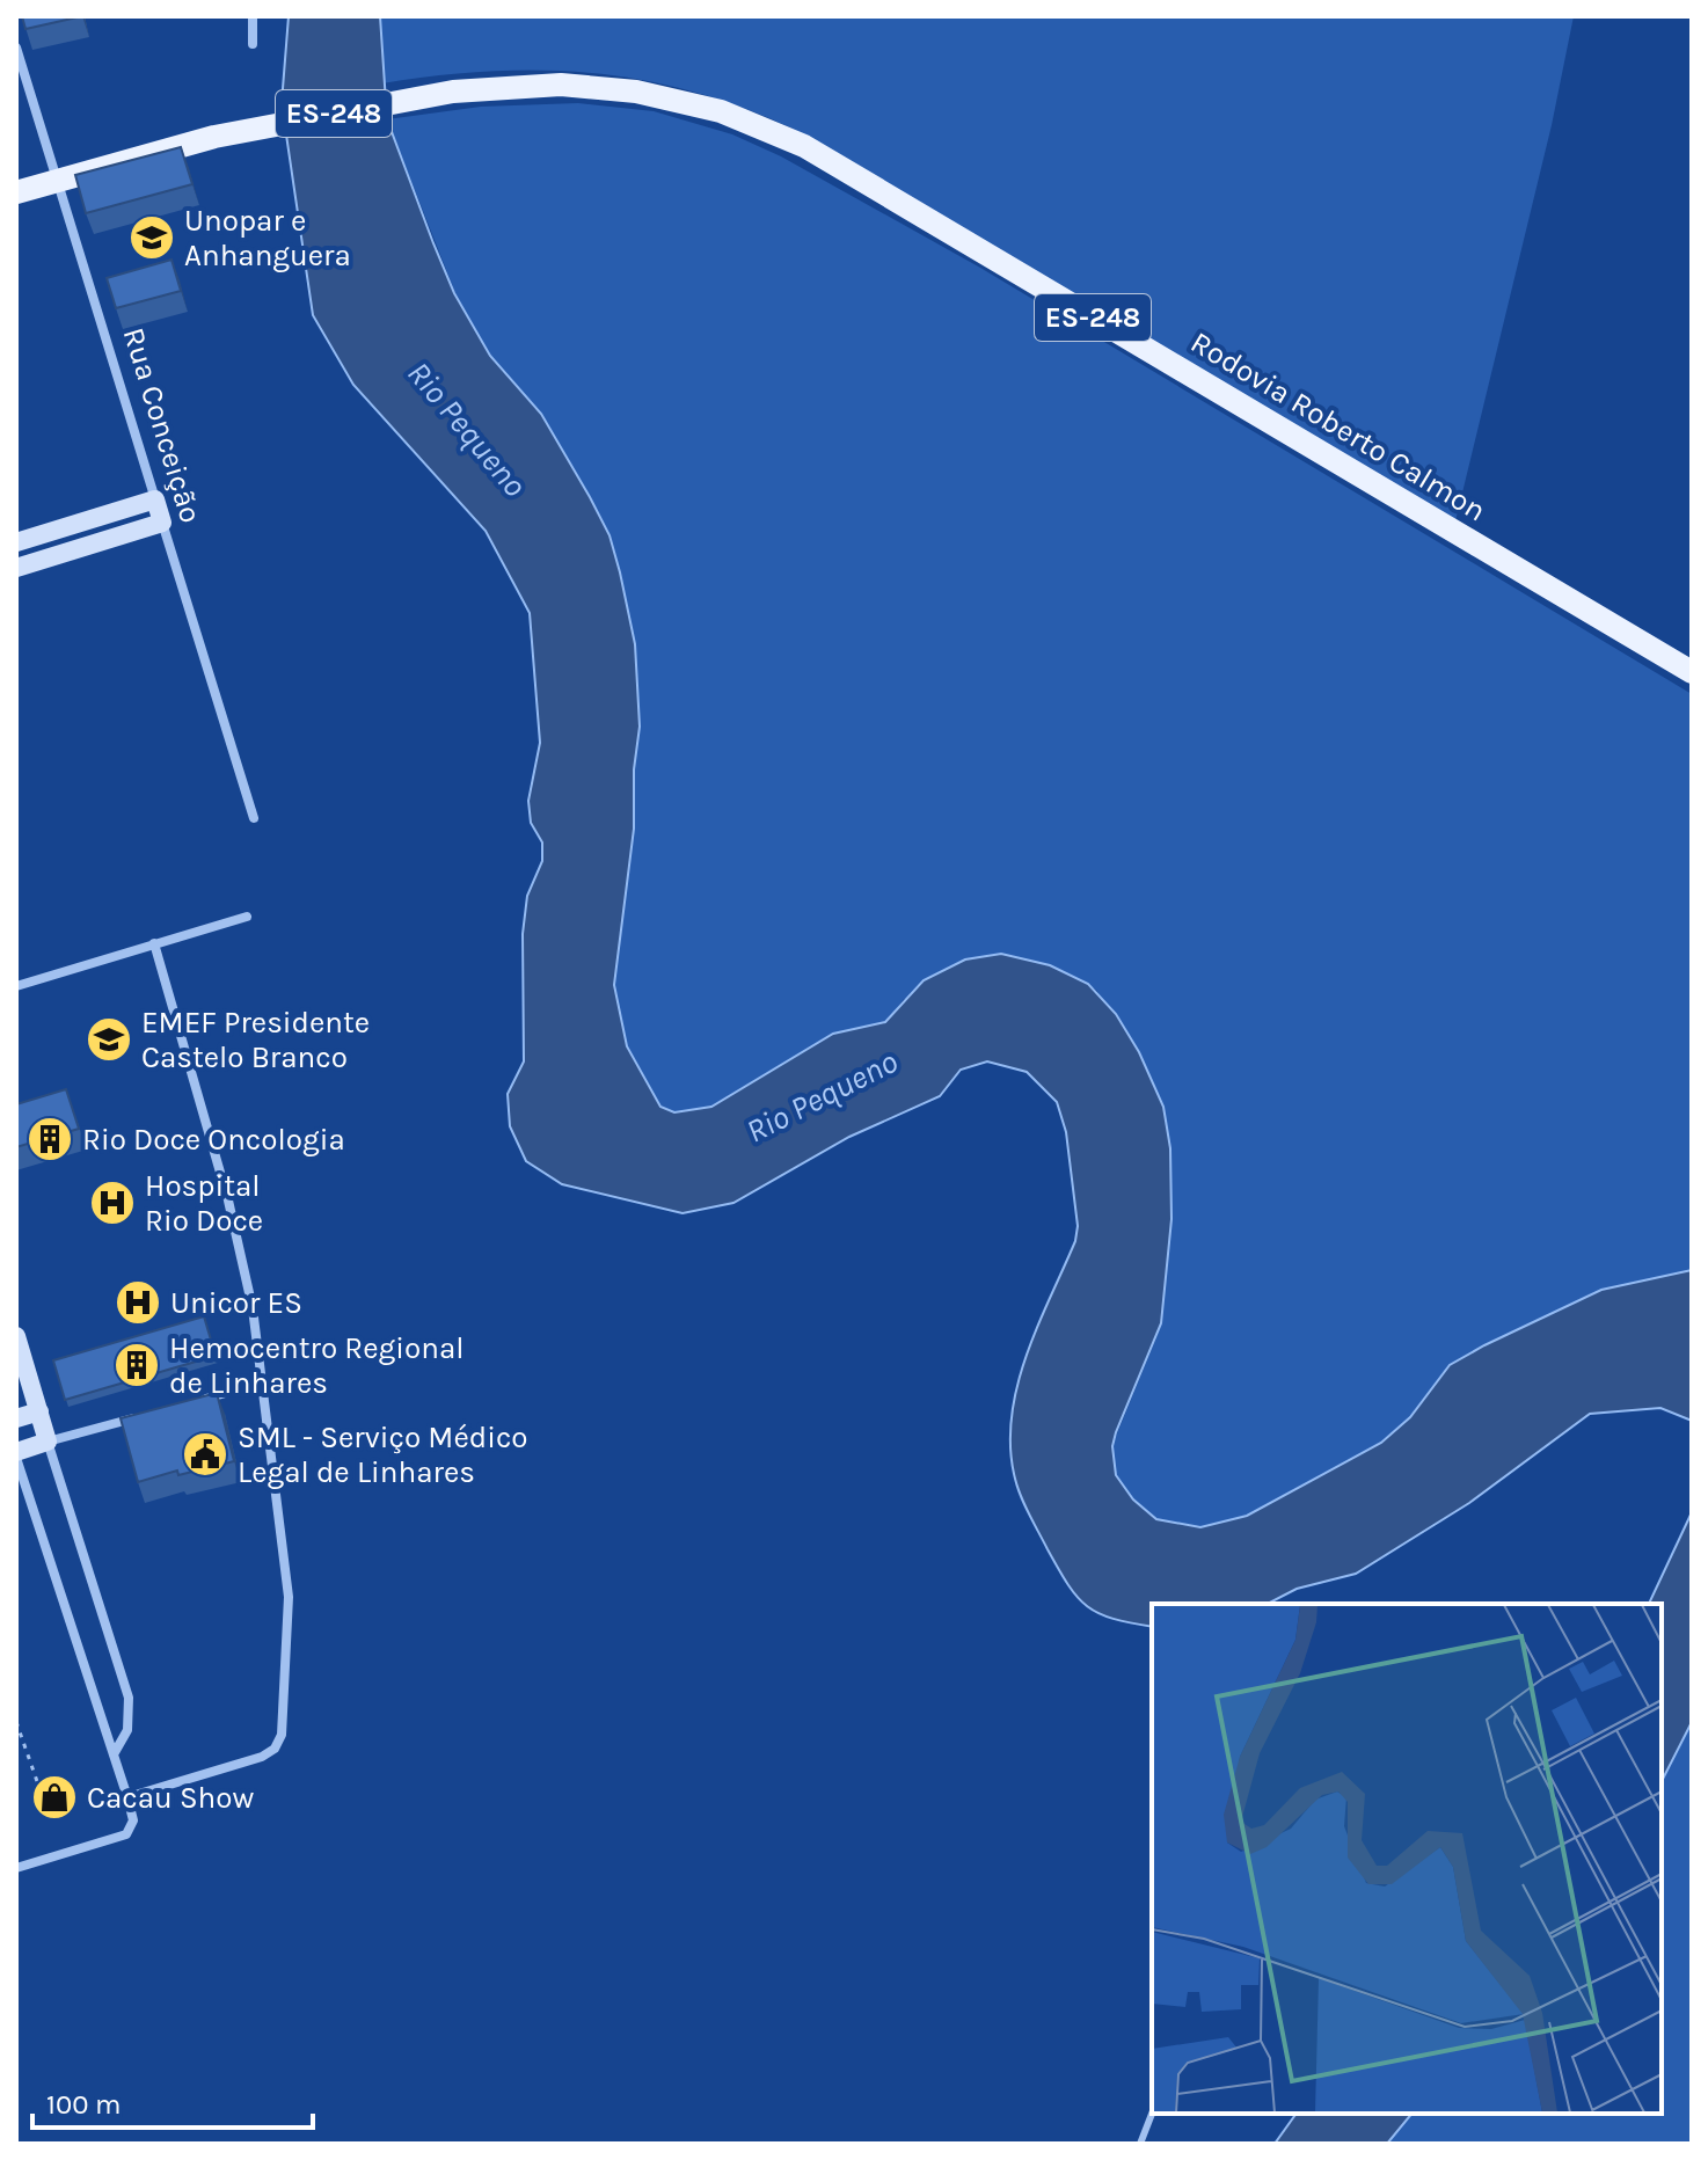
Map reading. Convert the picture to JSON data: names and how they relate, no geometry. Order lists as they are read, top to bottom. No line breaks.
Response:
{"streets":{"main road":["ES-248","Rodovia Roberto Calmon"],"street":["Rua Conceição"]},"crossings":[["ES-248","Rua Conceição"],["ES-248","Rodovia Roberto Calmon"],["Rua Conceição","Rodovia Roberto Calmon"]],"water":["Rio Pequeno"],"places":{"school or university":["Unopar e Anhanguera","EMEF Presidente Castelo Branco"],"building":["Rio Doce Oncologia","Hemocentro Regional de Linhares"],"hospital":["Hospital Rio Doce","Unicor ES"],"public building":["SML - Serviço Médico Legal de Linhares"],"shop":["Cacau Show"]},"scale_bar":"100 m"}
